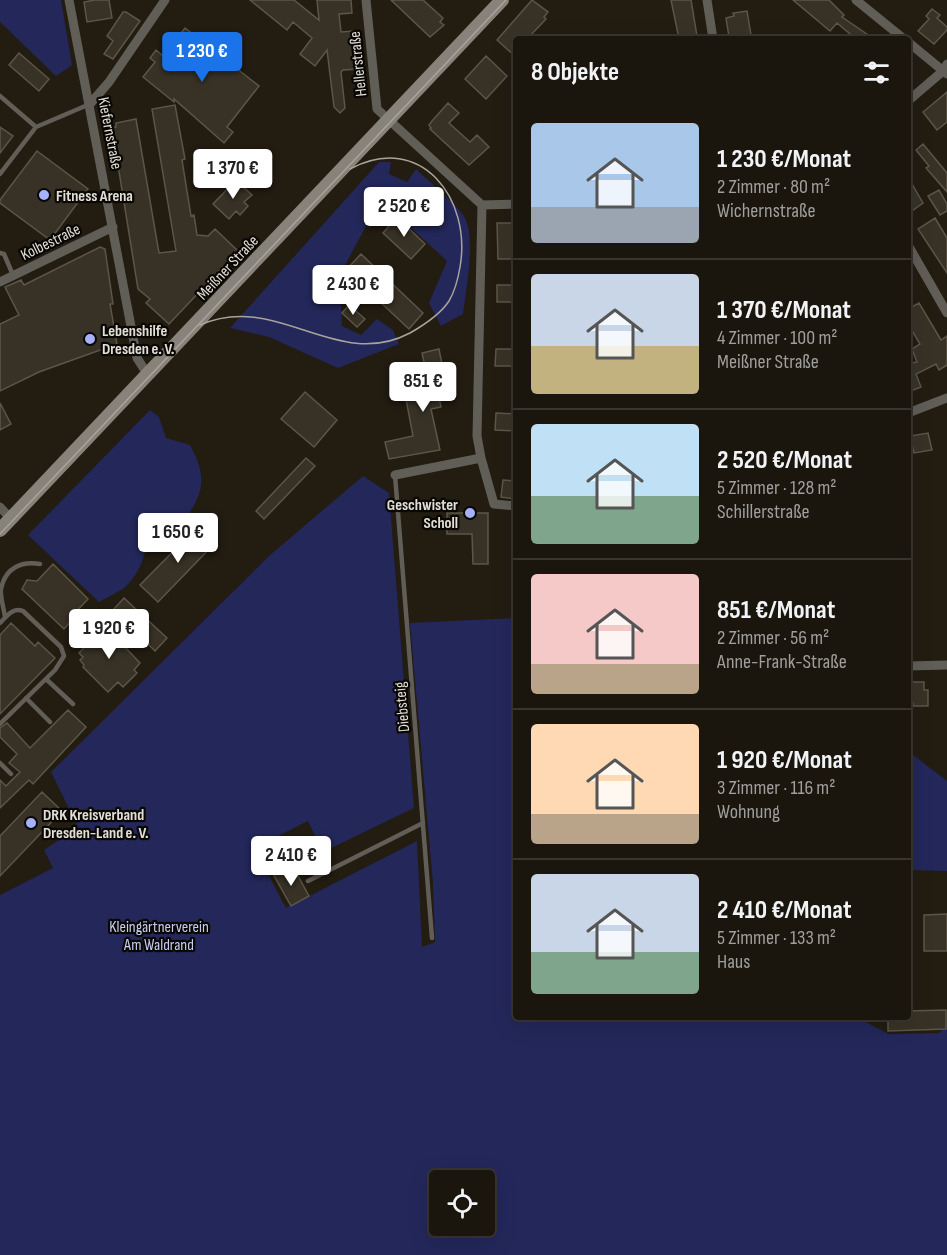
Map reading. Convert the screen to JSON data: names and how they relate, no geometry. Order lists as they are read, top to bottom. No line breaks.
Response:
{"streets":{"main road":["Meißner Straße"],"street":["Hellerstraße","Kiefernstraße","Kolbestraße"],"lane":["Diebsteig"]},"crossings":[["Hellerstraße","Meißner Straße"],["Kiefernstraße","Kolbestraße"],["Kiefernstraße","Meißner Straße"]],"parks":["Kleingärtnerverein Am Waldrand"],"places":["Fitness Arena","Lebenshilfe Dresden e. V.","Geschwister Scholl","DRK Kreisverband Dresden-Land e. V."],"page":{"price":["1 230 €","1 370 €","2 520 €","2 430 €","851 €","1 650 €","1 920 €","2 410 €"],"heading":"8 Objekte","list":[{"name":"1 230 €/Monat","note":"2 Zimmer · 80 m² · Wichernstraße"},{"name":"1 370 €/Monat","note":"4 Zimmer · 100 m² · Meißner Straße"},{"name":"2 520 €/Monat","note":"5 Zimmer · 128 m² · Schillerstraße"},{"name":"851 €/Monat","note":"2 Zimmer · 56 m² · Anne-Frank-Straße"},{"name":"1 920 €/Monat","note":"3 Zimmer · 116 m² · Wohnung"},{"name":"2 410 €/Monat","note":"5 Zimmer · 133 m² · Haus"}]}}
